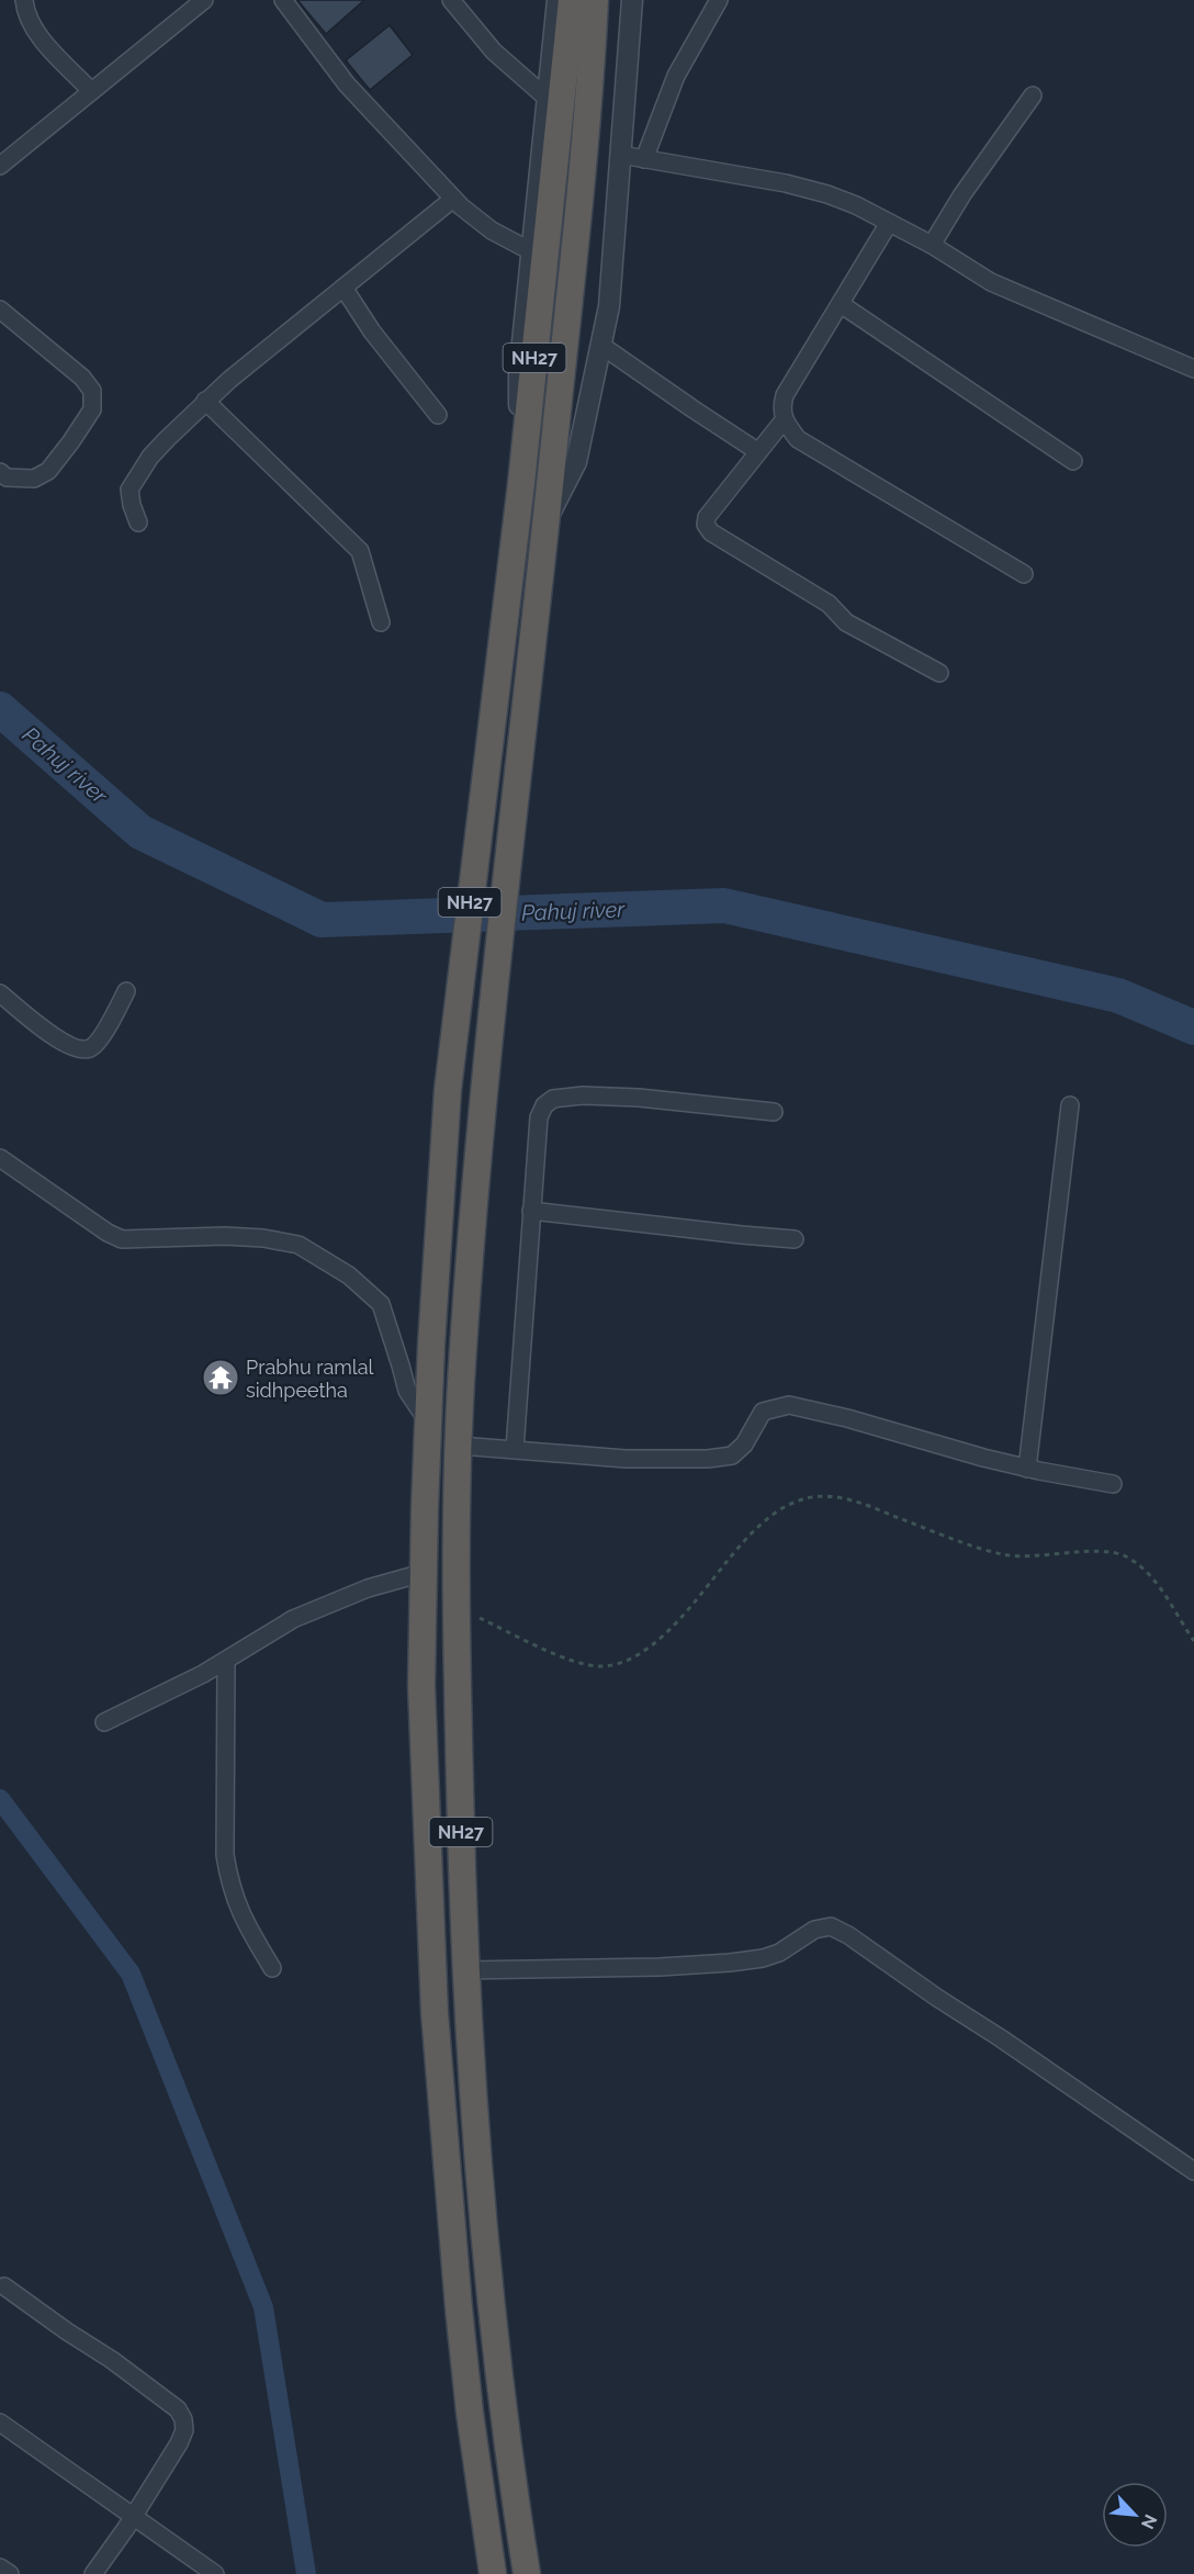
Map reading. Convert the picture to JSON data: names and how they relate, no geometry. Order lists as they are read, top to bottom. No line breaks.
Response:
{"streets":{"highway":["NH27"]},"water":["Pahuj river"],"places":{"temple":["Prabhu ramlal sidhpeetha"]},"north":"bottom right"}
